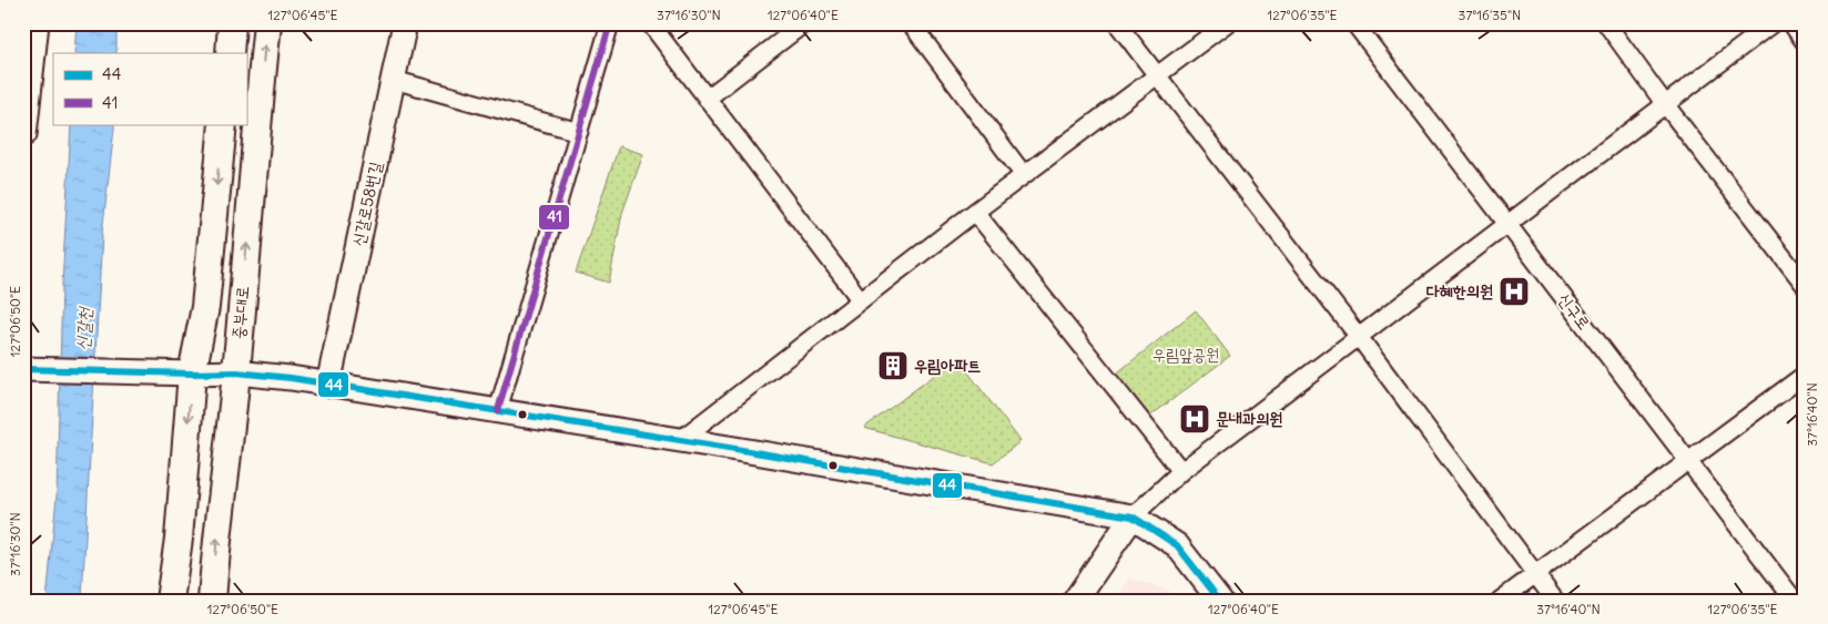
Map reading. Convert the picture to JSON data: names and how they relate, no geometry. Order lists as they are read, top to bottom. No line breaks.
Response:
{"streets":{"main road":["중부대로"],"street":["신갈로58번길","신구로"]},"water":["신갈천"],"parks":["우림앞공원"],"places":{"hospital":["다혜한의원","문내과의원"],"building":["우림아파트"]},"lines":["transit line 41","transit line 44"],"legend":["44","41"],"coordinates":["127°06'45\"E","37°16'30\"N","127°06'40\"E","127°06'35\"E","37°16'35\"N","127°06'50\"E","37°16'40\"N"]}
